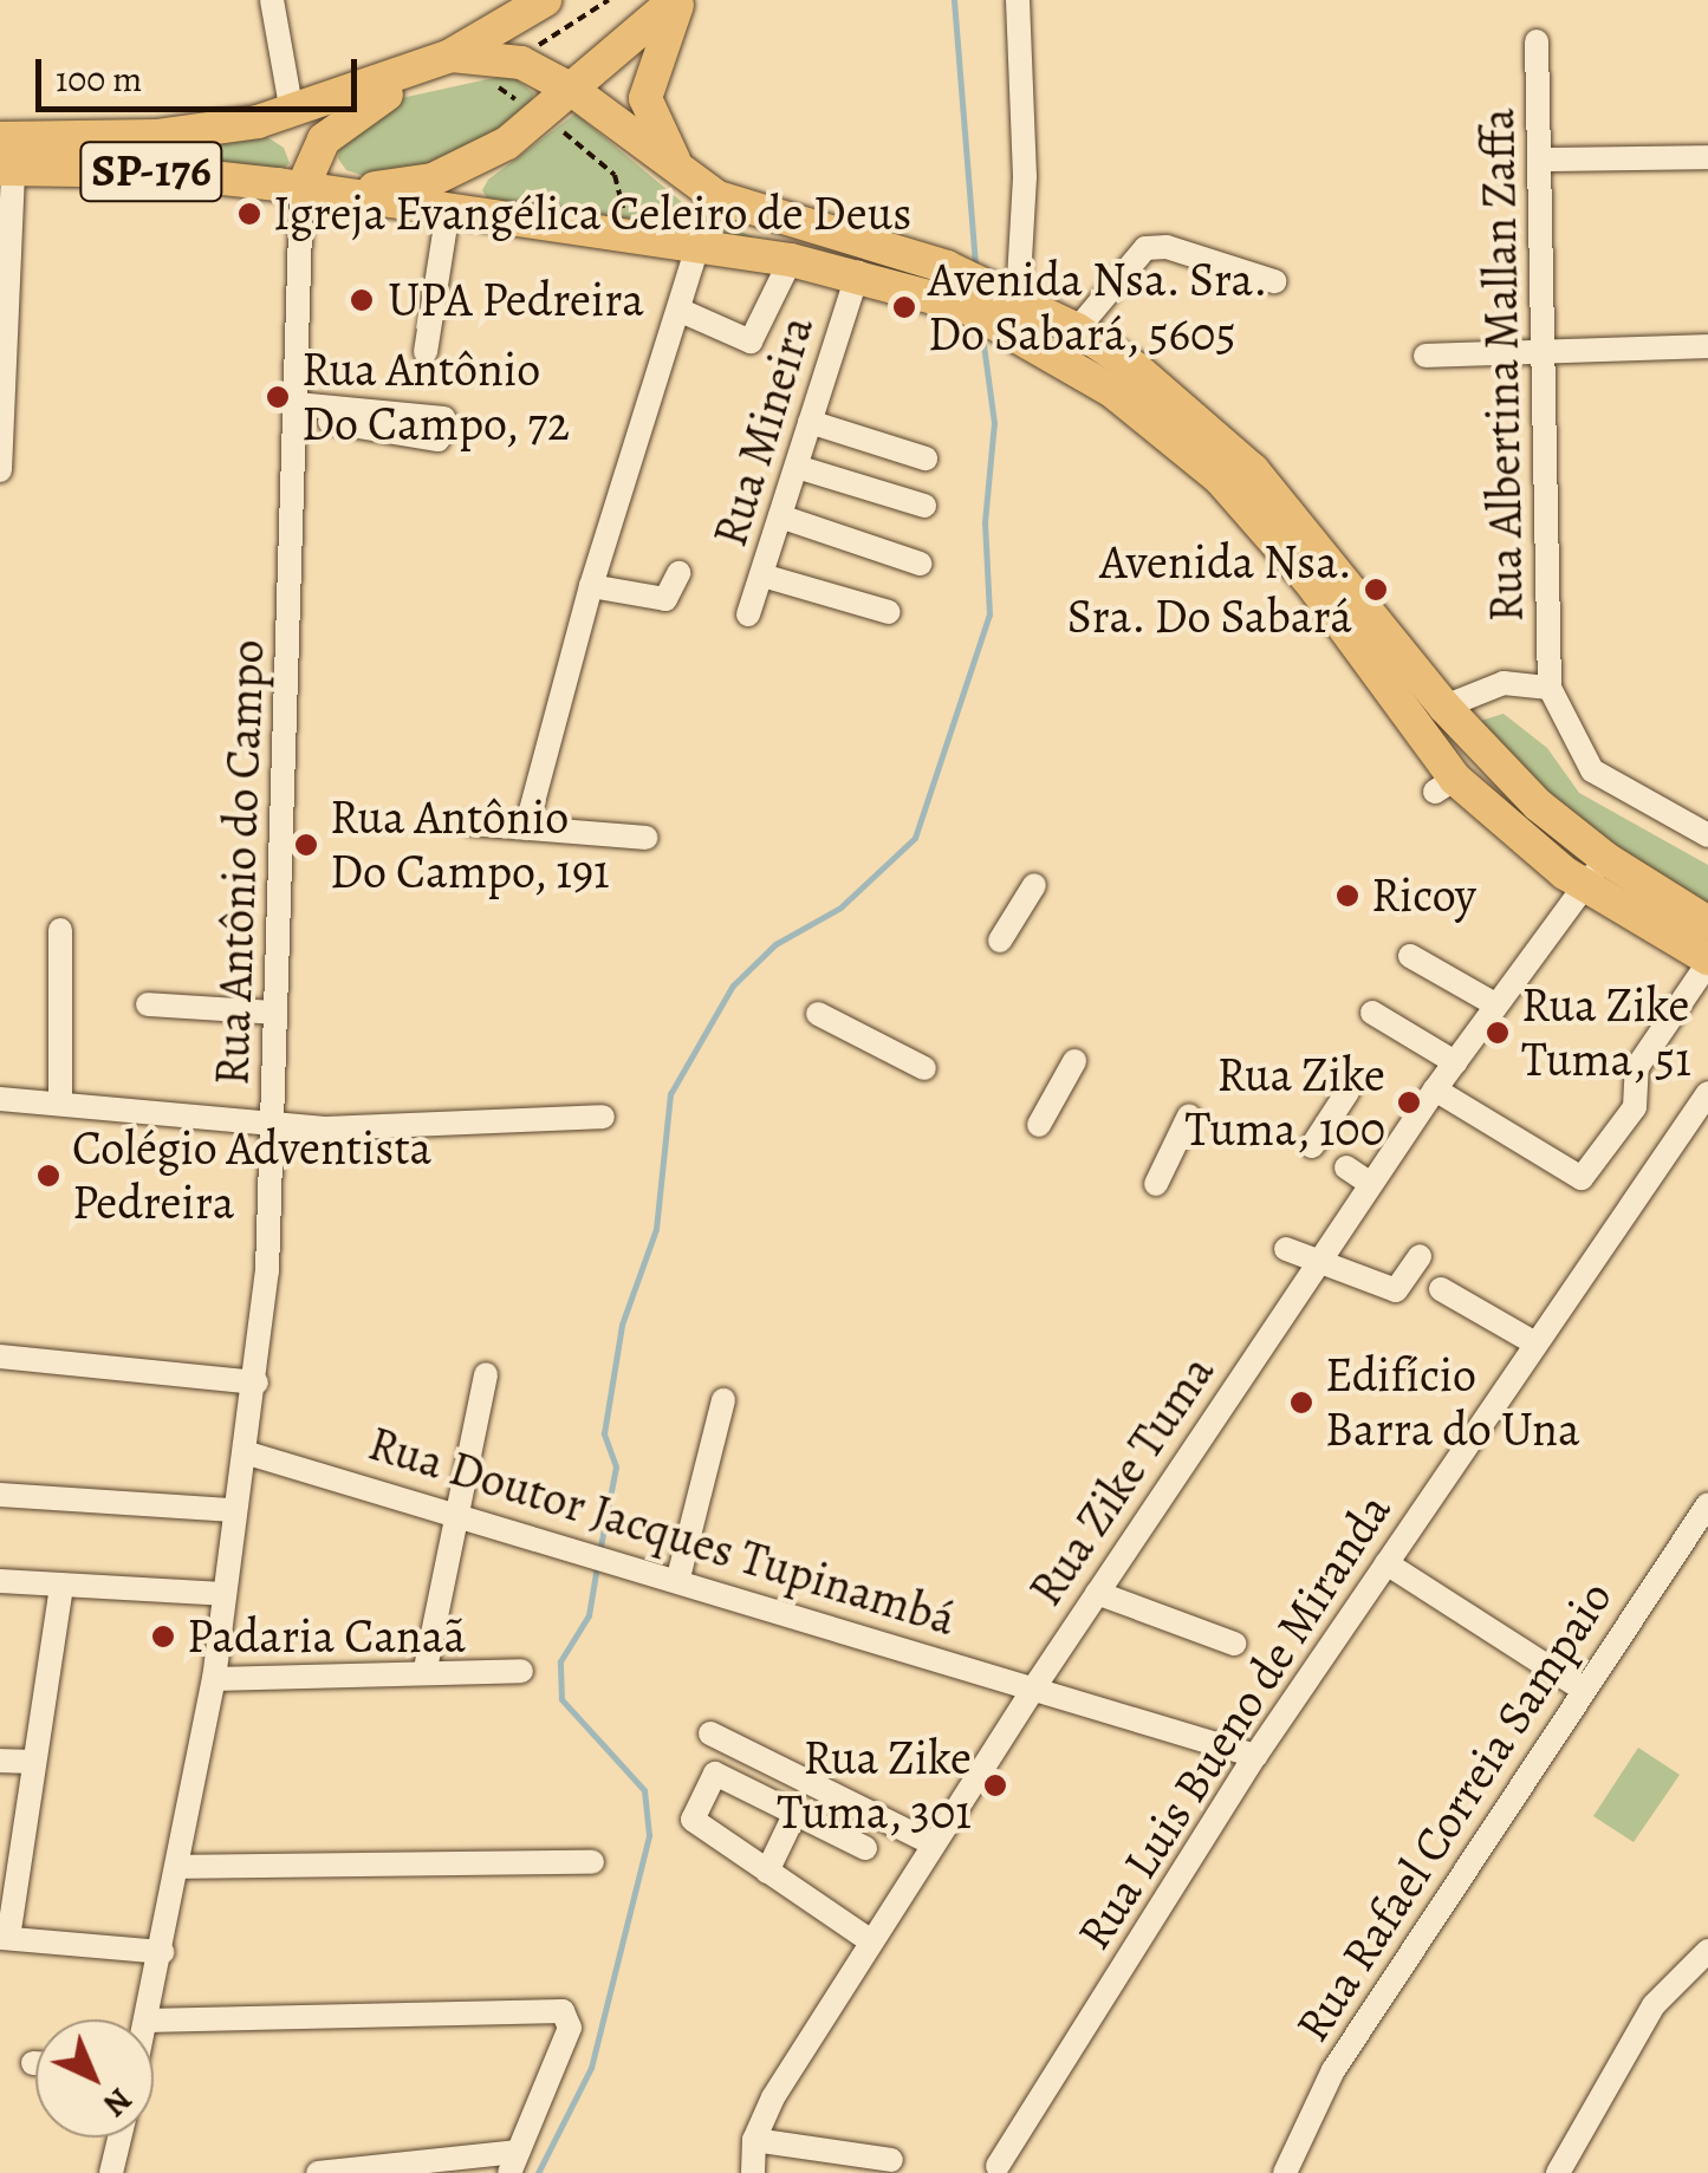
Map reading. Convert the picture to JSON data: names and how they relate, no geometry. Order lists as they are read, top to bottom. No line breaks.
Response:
{"streets":{"main road":["SP-176"],"street":["Rua Albertina Mallan Zaffa","Rua Mineira","Rua Antônio do Campo","Rua Zike Tuma","Rua Doutor Jacques Tupinambá","Rua Luis Bueno de Miranda","Rua Rafael Correia Sampaio"]},"crossings":[["SP-176","Rua Antônio do Campo"],["Rua Antônio do Campo","Rua Doutor Jacques Tupinambá"],["Rua Zike Tuma","Rua Doutor Jacques Tupinambá"],["Rua Doutor Jacques Tupinambá","Rua Luis Bueno de Miranda"]],"places":["Igreja Evangélica Celeiro de Deus","UPA Pedreira","Avenida Nsa. Sra. Do Sabará, 5605","Rua Antônio Do Campo, 72","Avenida Nsa. Sra. Do Sabará","Rua Antônio Do Campo, 191","Ricoy","Rua Zike Tuma, 51","Rua Zike Tuma, 100","Colégio Adventista Pedreira","Edifício Barra do Una","Padaria Canaã","Rua Zike Tuma, 301"],"scale_bar":"100 m","north":"bottom right"}
